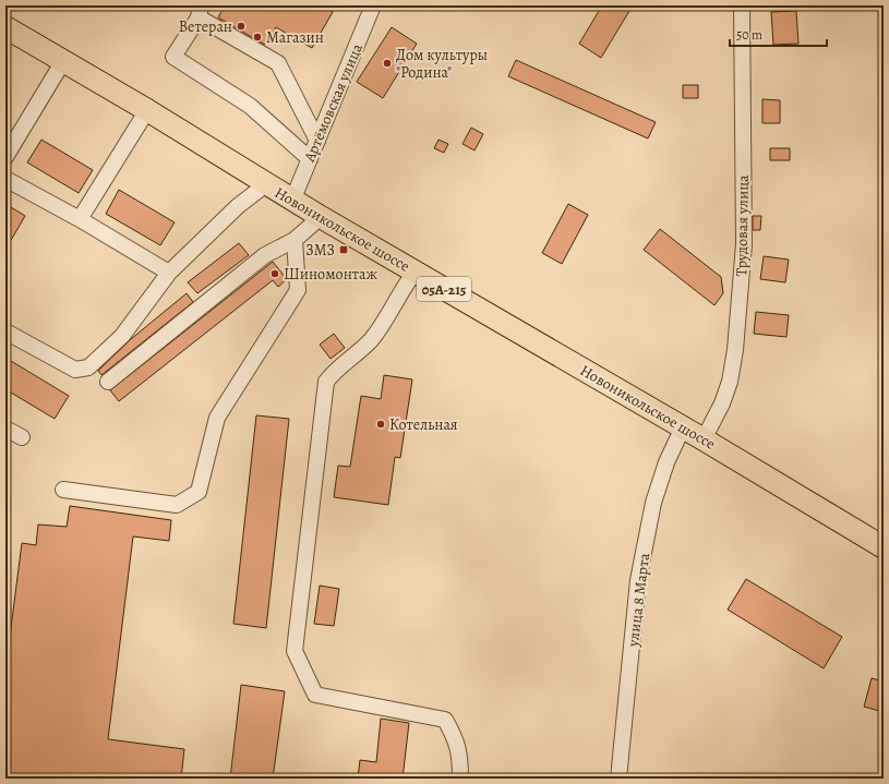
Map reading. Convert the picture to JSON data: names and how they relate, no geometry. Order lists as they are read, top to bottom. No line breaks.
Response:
{"streets":{"highway":["Новоникольское шоссе","05А-215"],"street":["Артёмовская улица","Трудовая улица","улица 8 Марта"]},"crossings":[["Артёмовская улица","Новоникольское шоссе"],["Трудовая улица","Новоникольское шоссе"],["Новоникольское шоссе","улица 8 Марта"]],"places":{"other":["Ветеран","Магазин","Дом культуры \"Родина\"","Шиномонтаж","Котельная"],"transit":["ЗМЗ"]},"scale_bar":"50 m"}
